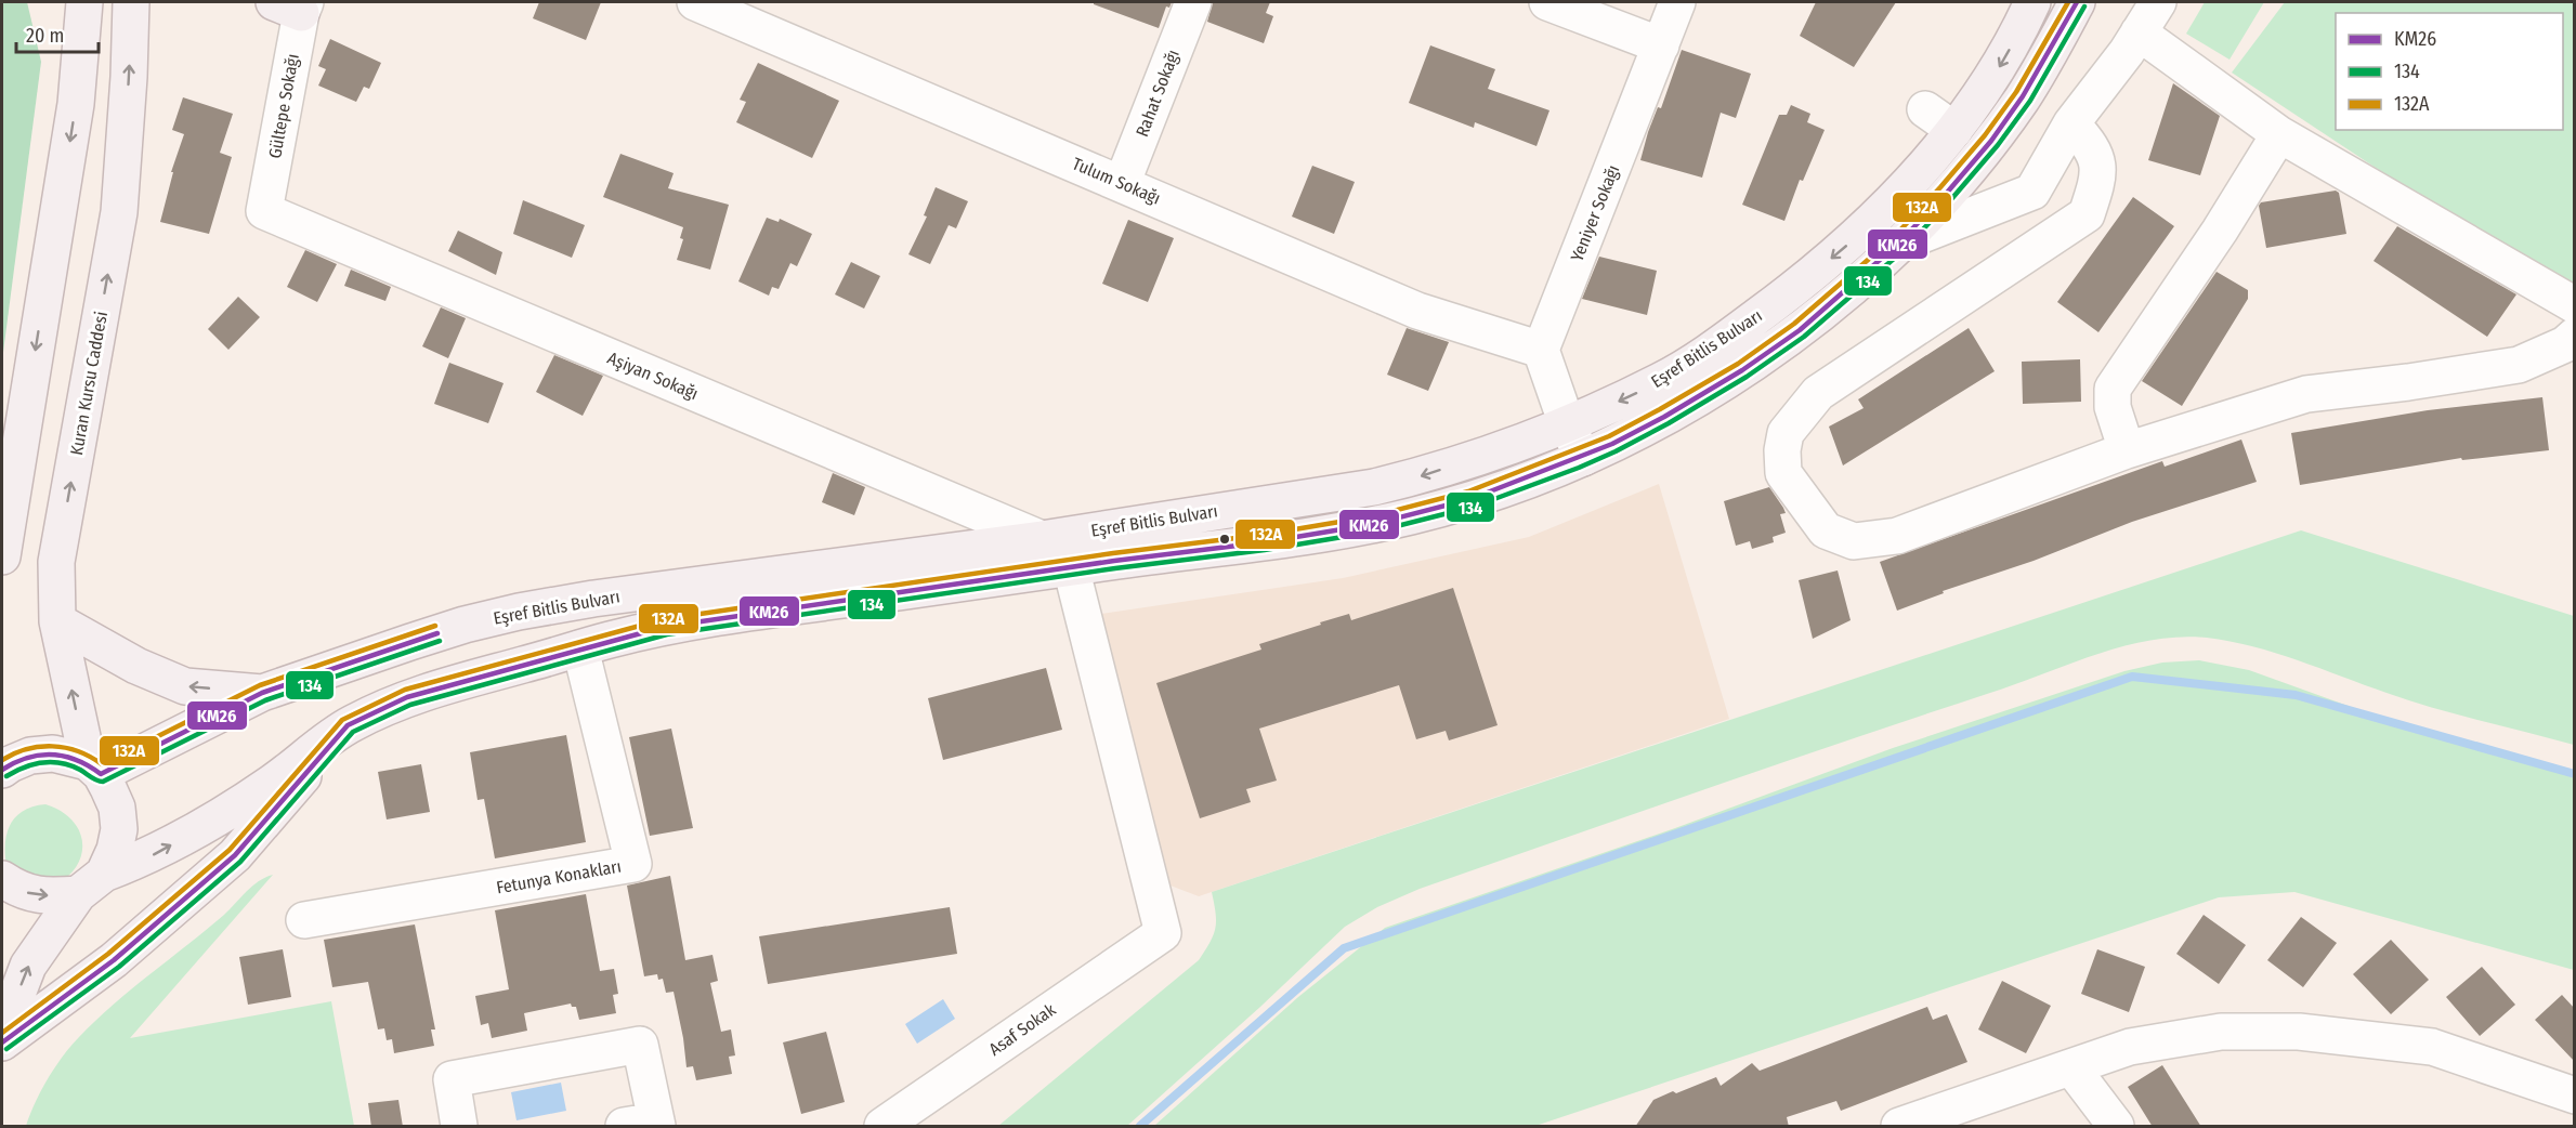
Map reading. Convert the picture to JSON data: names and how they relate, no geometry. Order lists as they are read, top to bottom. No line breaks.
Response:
{"streets":{"main road":["Eşref Bitlis Bulvarı","Kuran Kursu Caddesi"],"street":["Rahat Sokağı","Gültepe Sokağı","Tulum Sokağı","Yeniyer Sokağı","Aşiyan Sokağı","Fetunya Konakları","Asaf Sokak"]},"crossings":[["Rahat Sokağı","Tulum Sokağı"],["Gültepe Sokağı","Aşiyan Sokağı"],["Tulum Sokağı","Yeniyer Sokağı"],["Eşref Bitlis Bulvarı","Aşiyan Sokağı"],["Eşref Bitlis Bulvarı","Kuran Kursu Caddesi"],["Eşref Bitlis Bulvarı","Fetunya Konakları"],["Eşref Bitlis Bulvarı","Asaf Sokak"]],"lines":["transit line KM26","transit line 132A","transit line 134"],"legend":["KM26","134","132A"],"scale_bar":"20 m"}
